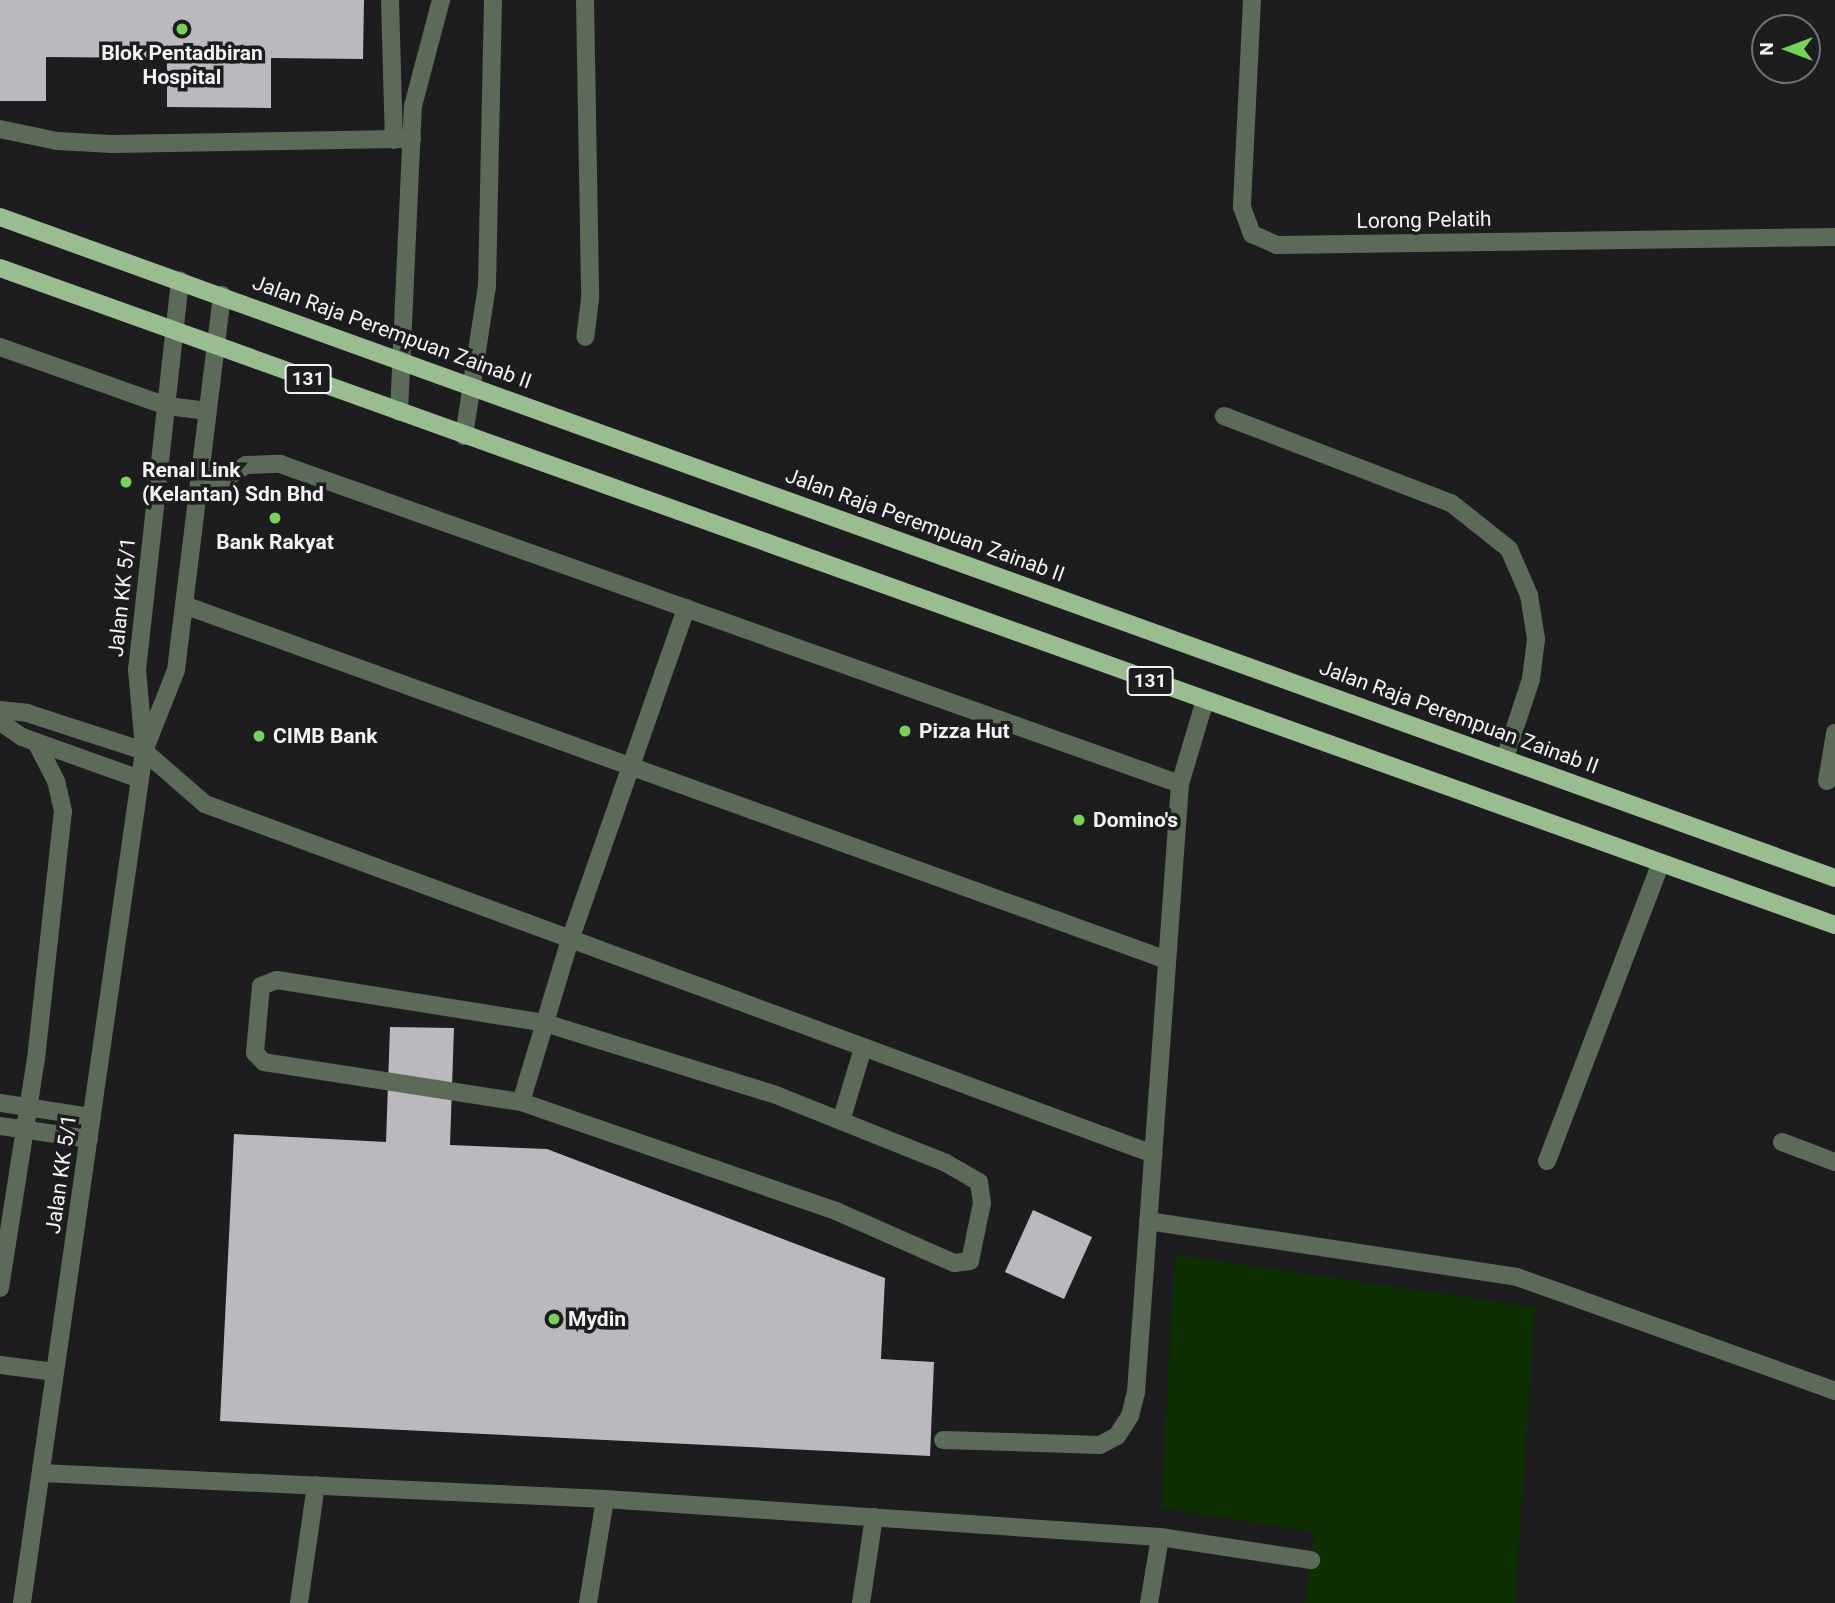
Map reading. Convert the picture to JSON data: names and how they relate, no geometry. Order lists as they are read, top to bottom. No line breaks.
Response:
{"streets":{"main road":["Jalan Raja Perempuan Zainab II","131"],"street":["Lorong Pelatih","Jalan KK 5/1"]},"crossings":[["Jalan Raja Perempuan Zainab II","Jalan KK 5/1"],["131","Jalan KK 5/1"]],"places":["Blok Pentadbiran Hospital","Renal Link (Kelantan) Sdn Bhd","Bank Rakyat","Pizza Hut","CIMB Bank","Domino's","Mydin"],"north":"left"}
